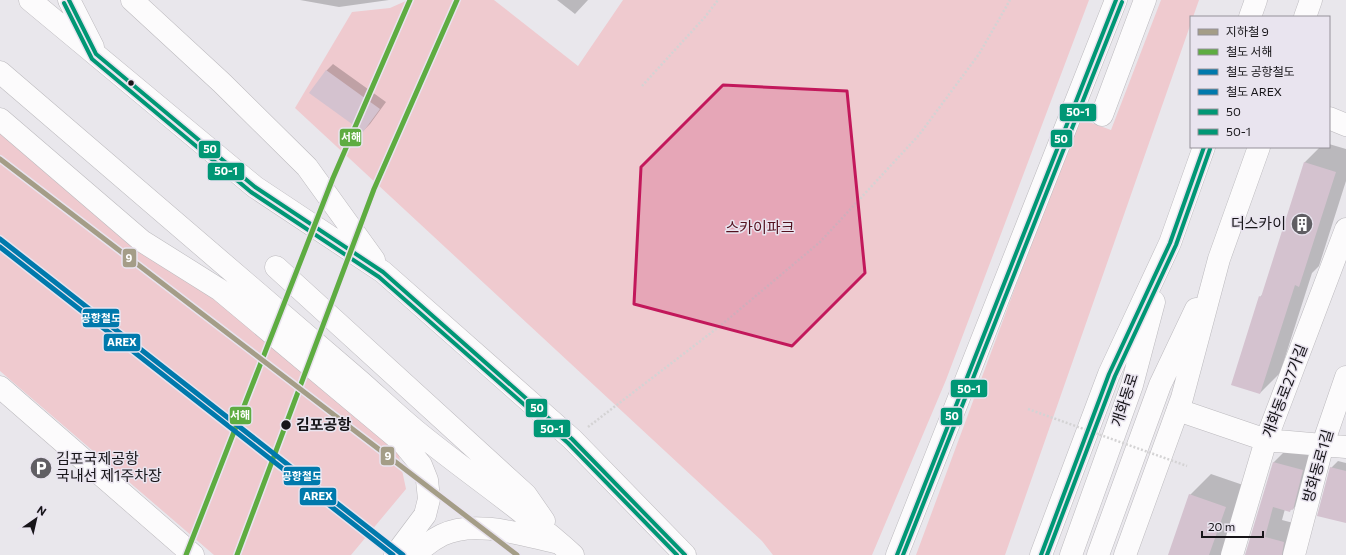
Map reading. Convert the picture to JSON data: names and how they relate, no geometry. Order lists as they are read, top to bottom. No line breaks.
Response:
{"streets":{"main road":["개화동로27가길","개화동로","방화동로1길"]},"parks":["스카이파크"],"places":{"building":["더스카이"],"other":["김포공항"],"parking":["김포국제공항 국내선 제1주차장"]},"lines":["rail line 서해","transit line 50","transit line 50-1","metro line 9","rail line 공항철도","rail line AREX"],"legend":["지하철 9","철도 서해","철도 공항철도","철도 AREX","50","50-1"],"scale_bar":"20 m","north":"top right"}
